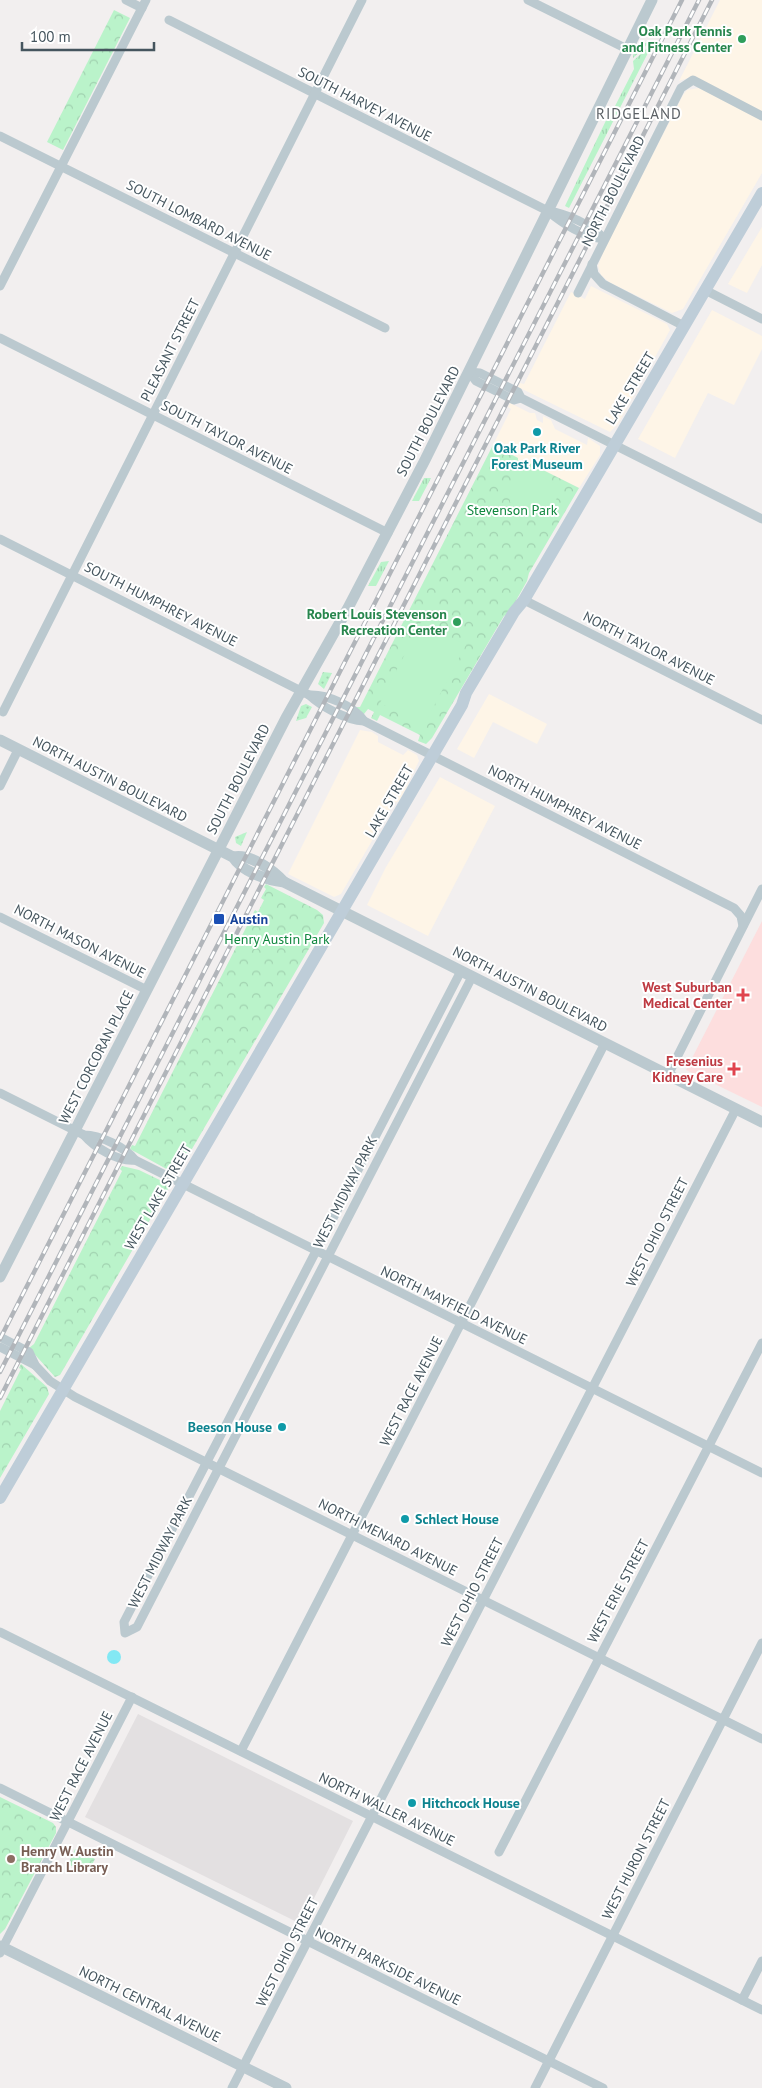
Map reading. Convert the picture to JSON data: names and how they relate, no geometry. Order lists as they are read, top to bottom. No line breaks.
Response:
{"streets":{"main road":["LAKE STREET","WEST LAKE STREET"],"street":["SOUTH HARVEY AVENUE","NORTH BOULEVARD","SOUTH LOMBARD AVENUE","PLEASANT STREET","SOUTH BOULEVARD","SOUTH TAYLOR AVENUE","SOUTH HUMPHREY AVENUE","NORTH TAYLOR AVENUE","NORTH AUSTIN BOULEVARD","NORTH HUMPHREY AVENUE","NORTH MASON AVENUE","WEST CORCORAN PLACE","WEST MIDWAY PARK","WEST OHIO STREET","NORTH MAYFIELD AVENUE","WEST RACE AVENUE","NORTH MENARD AVENUE","WEST ERIE STREET","NORTH WALLER AVENUE","WEST HURON STREET","NORTH PARKSIDE AVENUE","NORTH CENTRAL AVENUE"]},"crossings":[["SOUTH HARVEY AVENUE","NORTH BOULEVARD"],["SOUTH HARVEY AVENUE","PLEASANT STREET"],["SOUTH HARVEY AVENUE","SOUTH BOULEVARD"],["SOUTH LOMBARD AVENUE","PLEASANT STREET"],["PLEASANT STREET","SOUTH TAYLOR AVENUE"],["PLEASANT STREET","SOUTH HUMPHREY AVENUE"],["LAKE STREET","NORTH TAYLOR AVENUE"],["LAKE STREET","NORTH AUSTIN BOULEVARD"],["LAKE STREET","NORTH HUMPHREY AVENUE"],["LAKE STREET","WEST LAKE STREET"],["SOUTH BOULEVARD","SOUTH TAYLOR AVENUE"],["SOUTH BOULEVARD","SOUTH HUMPHREY AVENUE"],["SOUTH BOULEVARD","NORTH AUSTIN BOULEVARD"],["SOUTH BOULEVARD","NORTH HUMPHREY AVENUE"],["SOUTH BOULEVARD","WEST CORCORAN PLACE"],["SOUTH HUMPHREY AVENUE","NORTH HUMPHREY AVENUE"],["NORTH AUSTIN BOULEVARD","WEST CORCORAN PLACE"],["NORTH AUSTIN BOULEVARD","WEST MIDWAY PARK"],["NORTH AUSTIN BOULEVARD","WEST LAKE STREET"],["NORTH AUSTIN BOULEVARD","WEST OHIO STREET"],["NORTH AUSTIN BOULEVARD","WEST RACE AVENUE"],["NORTH MASON AVENUE","WEST CORCORAN PLACE"],["WEST CORCORAN PLACE","NORTH MAYFIELD AVENUE"],["WEST MIDWAY PARK","NORTH MAYFIELD AVENUE"],["WEST MIDWAY PARK","NORTH MENARD AVENUE"],["WEST LAKE STREET","NORTH MAYFIELD AVENUE"],["WEST LAKE STREET","NORTH MENARD AVENUE"],["WEST OHIO STREET","NORTH MAYFIELD AVENUE"],["WEST OHIO STREET","NORTH MENARD AVENUE"],["WEST OHIO STREET","NORTH WALLER AVENUE"],["WEST OHIO STREET","NORTH PARKSIDE AVENUE"],["WEST OHIO STREET","NORTH CENTRAL AVENUE"],["NORTH MAYFIELD AVENUE","WEST RACE AVENUE"],["NORTH MAYFIELD AVENUE","WEST ERIE STREET"],["WEST RACE AVENUE","NORTH MENARD AVENUE"],["WEST RACE AVENUE","NORTH WALLER AVENUE"],["WEST RACE AVENUE","NORTH PARKSIDE AVENUE"],["WEST RACE AVENUE","NORTH CENTRAL AVENUE"],["NORTH MENARD AVENUE","WEST ERIE STREET"],["NORTH MENARD AVENUE","WEST HURON STREET"],["NORTH WALLER AVENUE","WEST HURON STREET"],["WEST HURON STREET","NORTH PARKSIDE AVENUE"]],"districts":["RIDGELAND"],"parks":["Stevenson Park","Henry Austin Park"],"places":{"other":["Oak Park Tennis and Fitness Center","Oak Park River Forest Museum","Robert Louis Stevenson Recreation Center","Beeson House","Schlect House","Hitchcock House","Henry W. Austin Branch Library"],"transit":["Austin"],"health":["West Suburban Medical Center","Fresenius Kidney Care"]},"scale_bar":"100 m"}
